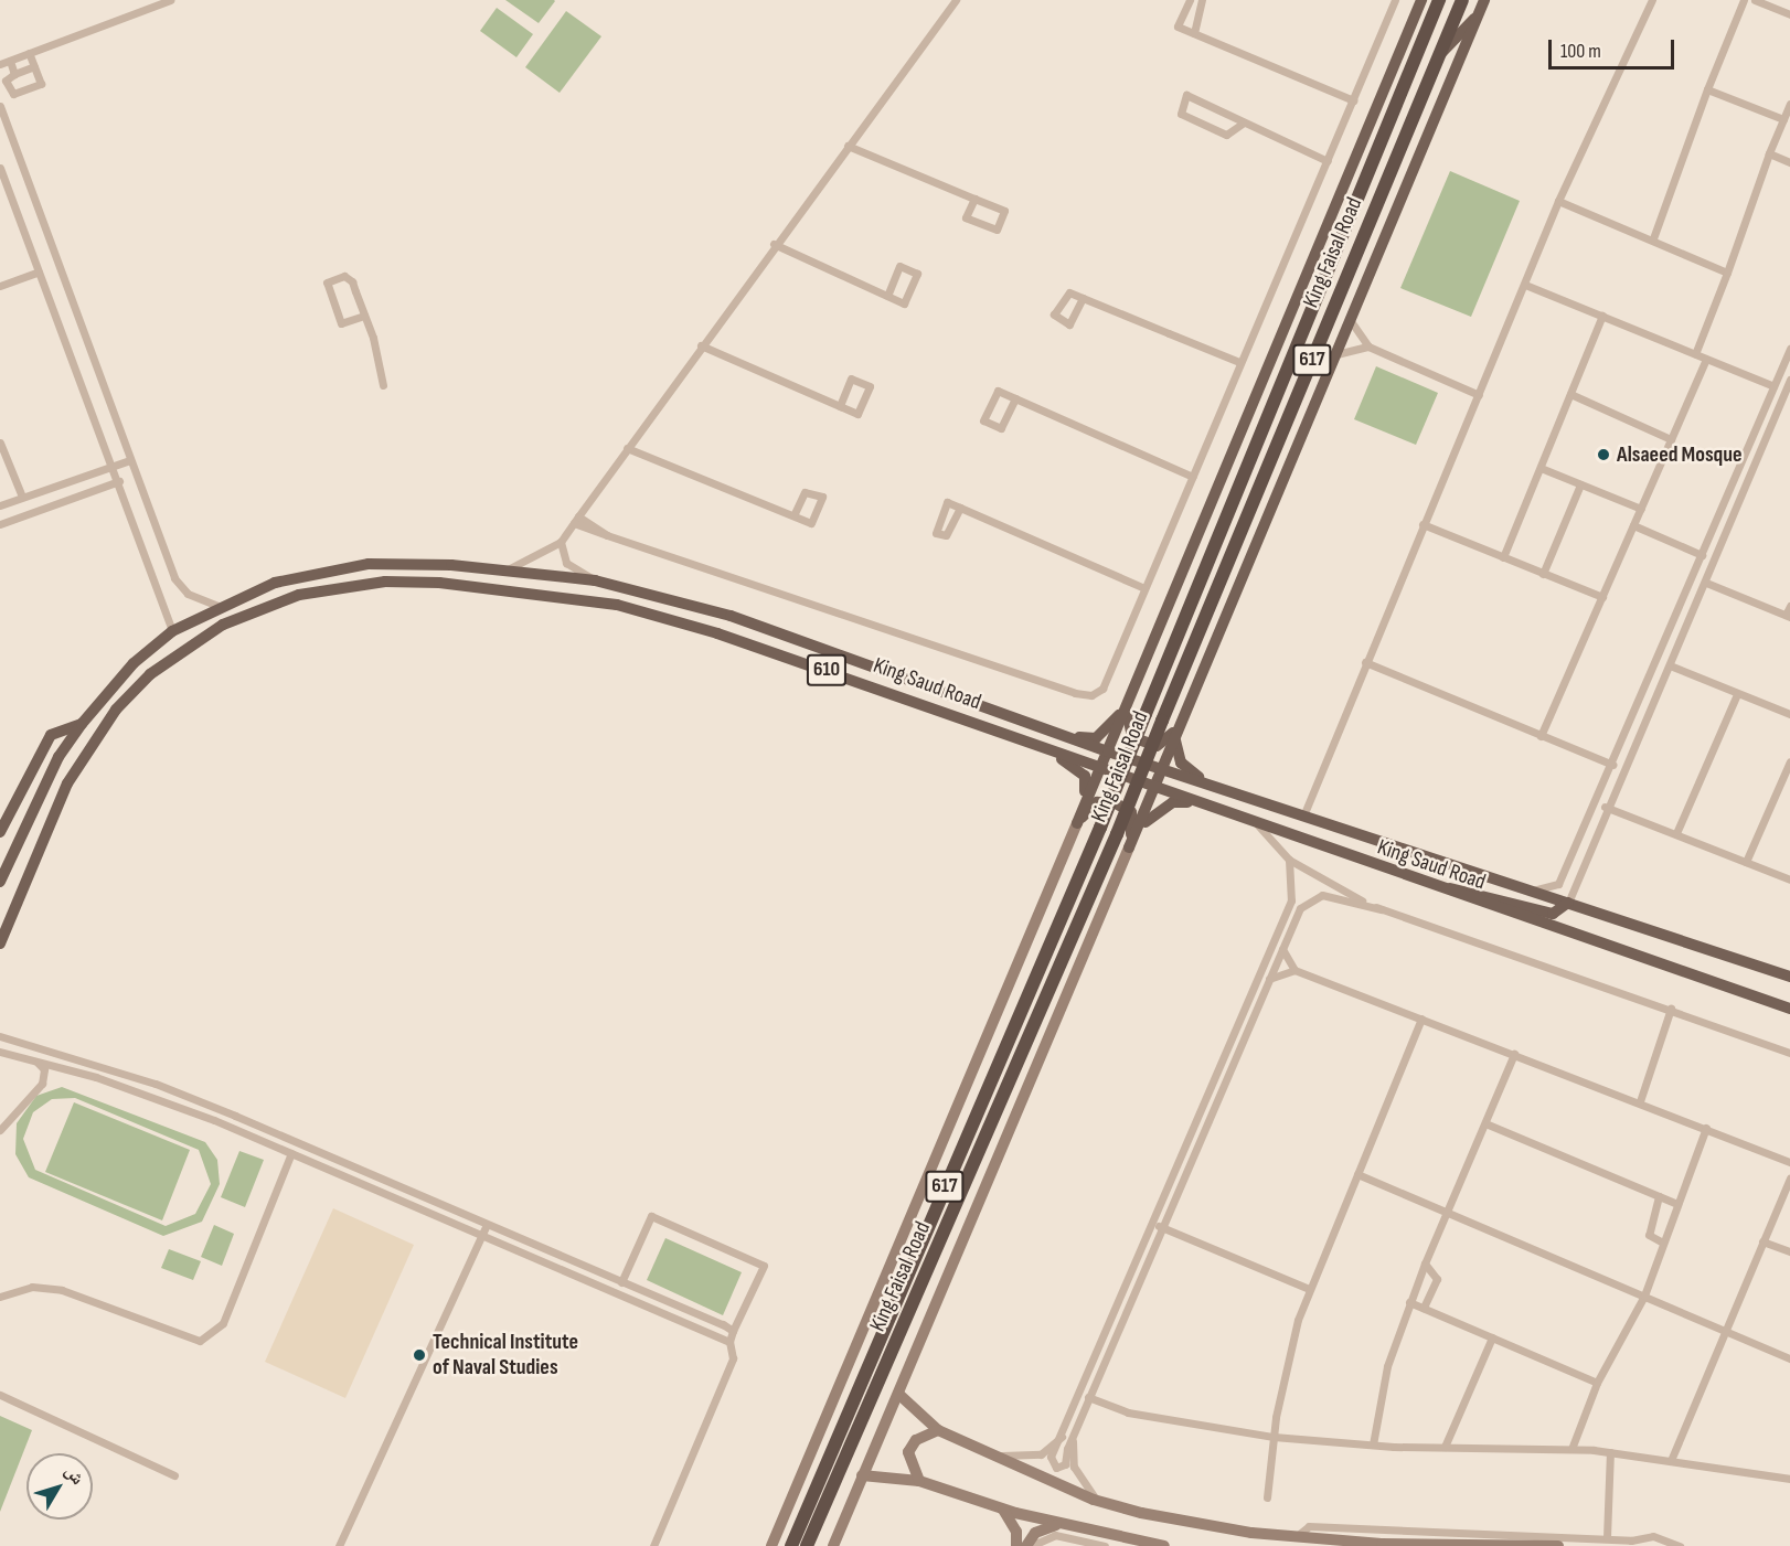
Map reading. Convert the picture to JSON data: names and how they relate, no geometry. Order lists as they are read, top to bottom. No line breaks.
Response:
{"streets":{"highway":["King Faisal Road","617"],"main road":["610","King Saud Road"]},"places":["Alsaeed Mosque","Technical Institute of Naval Studies"],"scale_bar":"100 m","north":"top right"}
